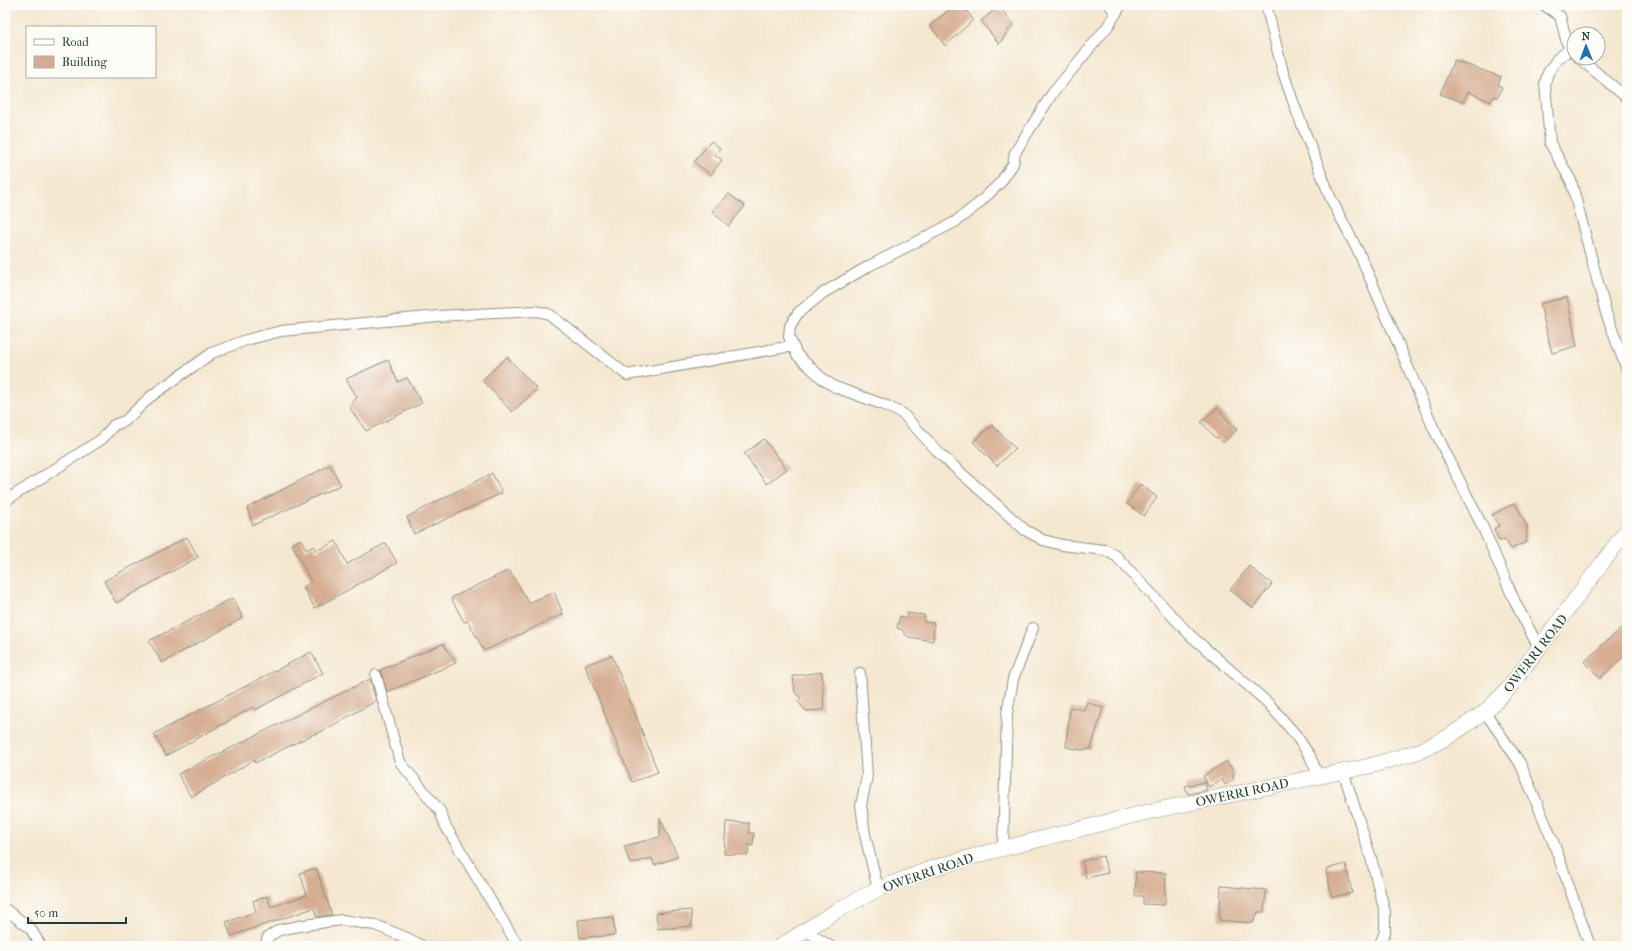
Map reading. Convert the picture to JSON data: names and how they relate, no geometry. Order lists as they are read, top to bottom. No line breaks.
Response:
{"streets":{"main road":["OWERRI ROAD"]},"legend":["Road","Building"],"scale_bar":"50 m","north":"top"}
